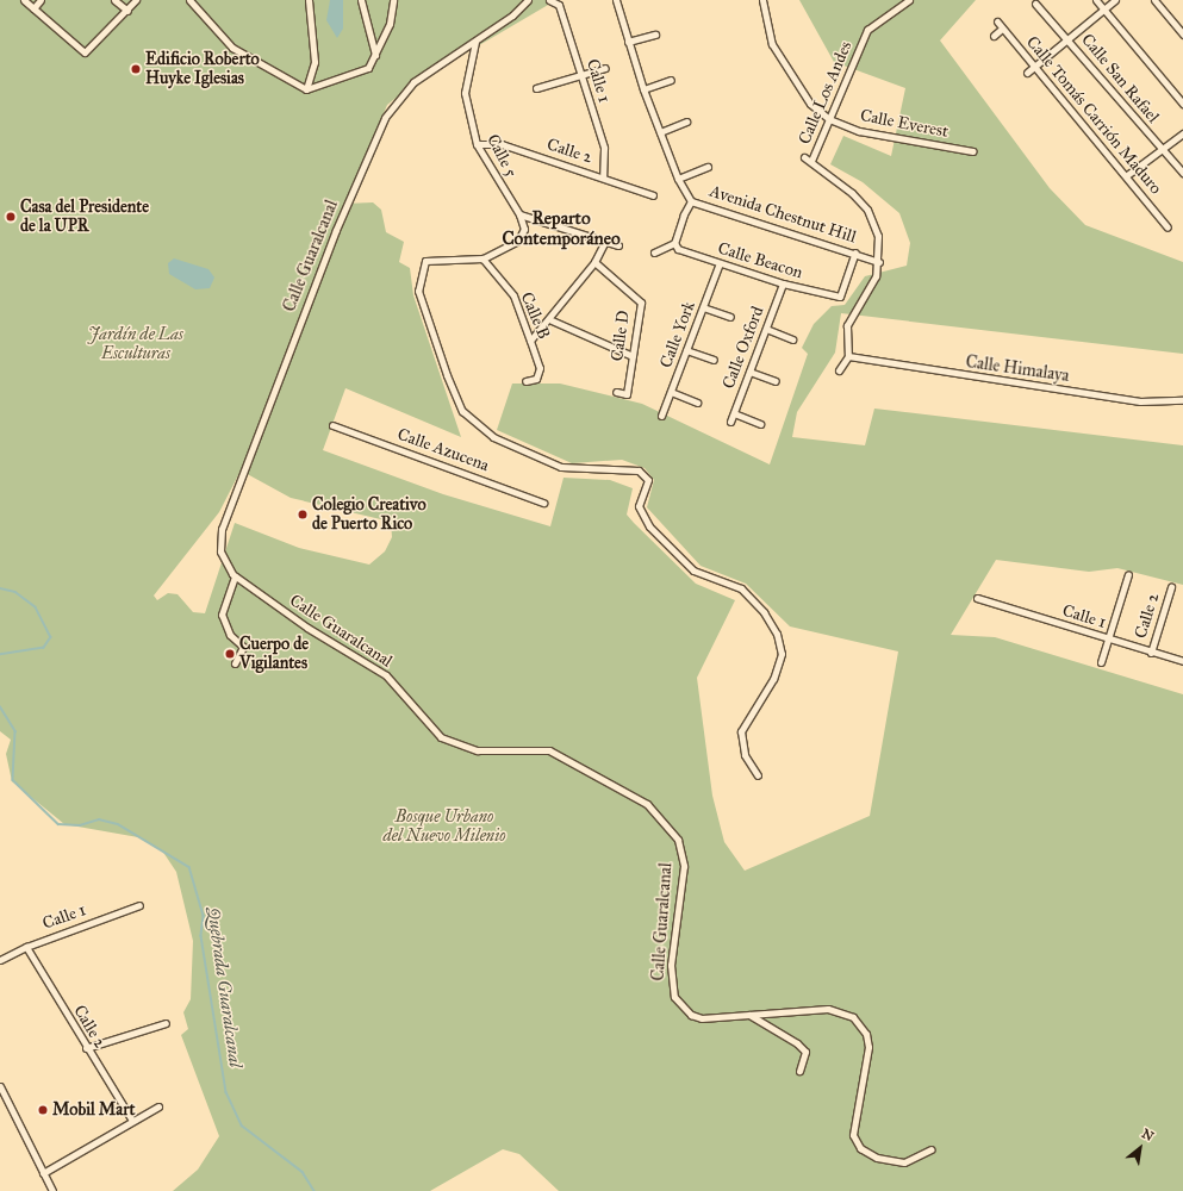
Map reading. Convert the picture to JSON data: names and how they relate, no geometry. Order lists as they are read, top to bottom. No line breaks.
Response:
{"streets":{"street":["Calle San Rafael","Calle 1","Calle Los Andes","Calle Tomás Carrión Maduro","Calle Everest","Calle 2","Calle 5","Avenida Chestnut Hill","Calle Guaralcanal","Calle Beacon","Calle B","Calle York","Calle D","Calle Oxford","Calle Himalaya","Calle Azucena"]},"crossings":[["Calle 1","Calle 2"],["Calle Los Andes","Calle Everest"],["Calle Los Andes","Avenida Chestnut Hill"],["Calle 2","Calle 5"],["Calle 5","Calle Guaralcanal"],["Calle 5","Calle B"],["Avenida Chestnut Hill","Calle Beacon"],["Calle Beacon","Calle York"],["Calle Beacon","Calle Oxford"]],"districts":["Reparto Contemporáneo"],"water":["Quebrada Guaralcanal"],"parks":["Jardín de Las Esculturas","Bosque Urbano del Nuevo Milenio"],"places":["Edificio Roberto Huyke Iglesias","Casa del Presidente de la UPR","Colegio Creativo de Puerto Rico","Cuerpo de Vigilantes","Mobil Mart"],"north":"top right"}
